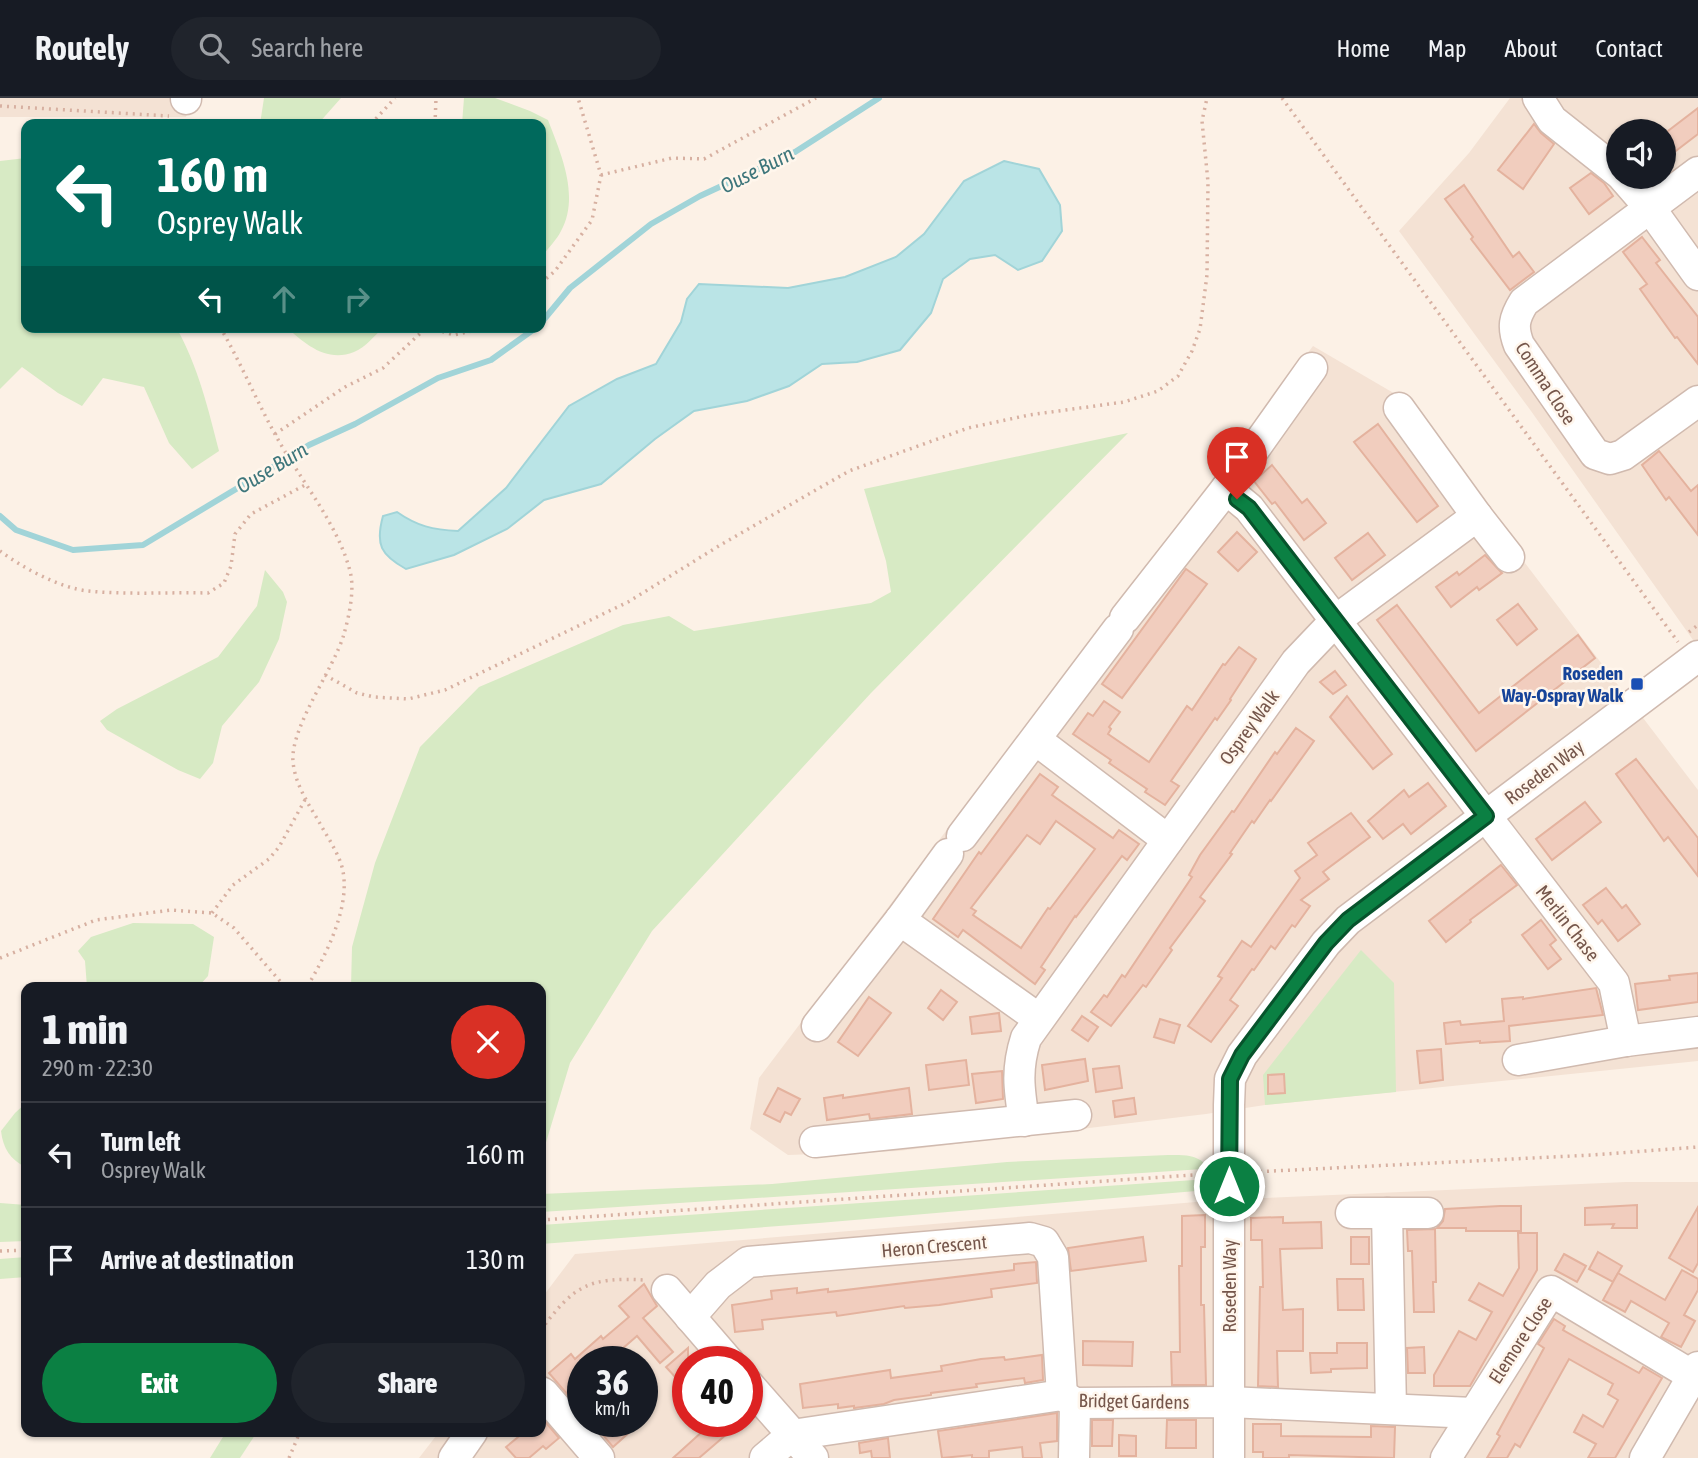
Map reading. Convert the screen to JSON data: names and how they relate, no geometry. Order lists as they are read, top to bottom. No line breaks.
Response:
{"streets":{"street":["Comma Close","Osprey Walk","Roseden Way","Merlin Chase","Heron Crescent","Elemore Close","Bridget Gardens"]},"crossings":[["Roseden Way","Merlin Chase"],["Roseden Way","Bridget Gardens"],["Heron Crescent","Bridget Gardens"],["Elemore Close","Bridget Gardens"]],"water":["Ouse Burn"],"places":{"transit":["Roseden Way-Ospray Walk"]},"page":{"header":"Routely","search":"Search here","nav":["Home","Map","About","Contact"],"turn":["160 m","Osprey Walk"],"heading":["1 min","290 m · 22:30"],"list":[{"name":"Turn left","note":"Osprey Walk","value":"160 m"},{"name":"Arrive at destination","value":"130 m"}],"buttons":["Exit","Share"],"speed":"36 km/h","limit":"40"}}
